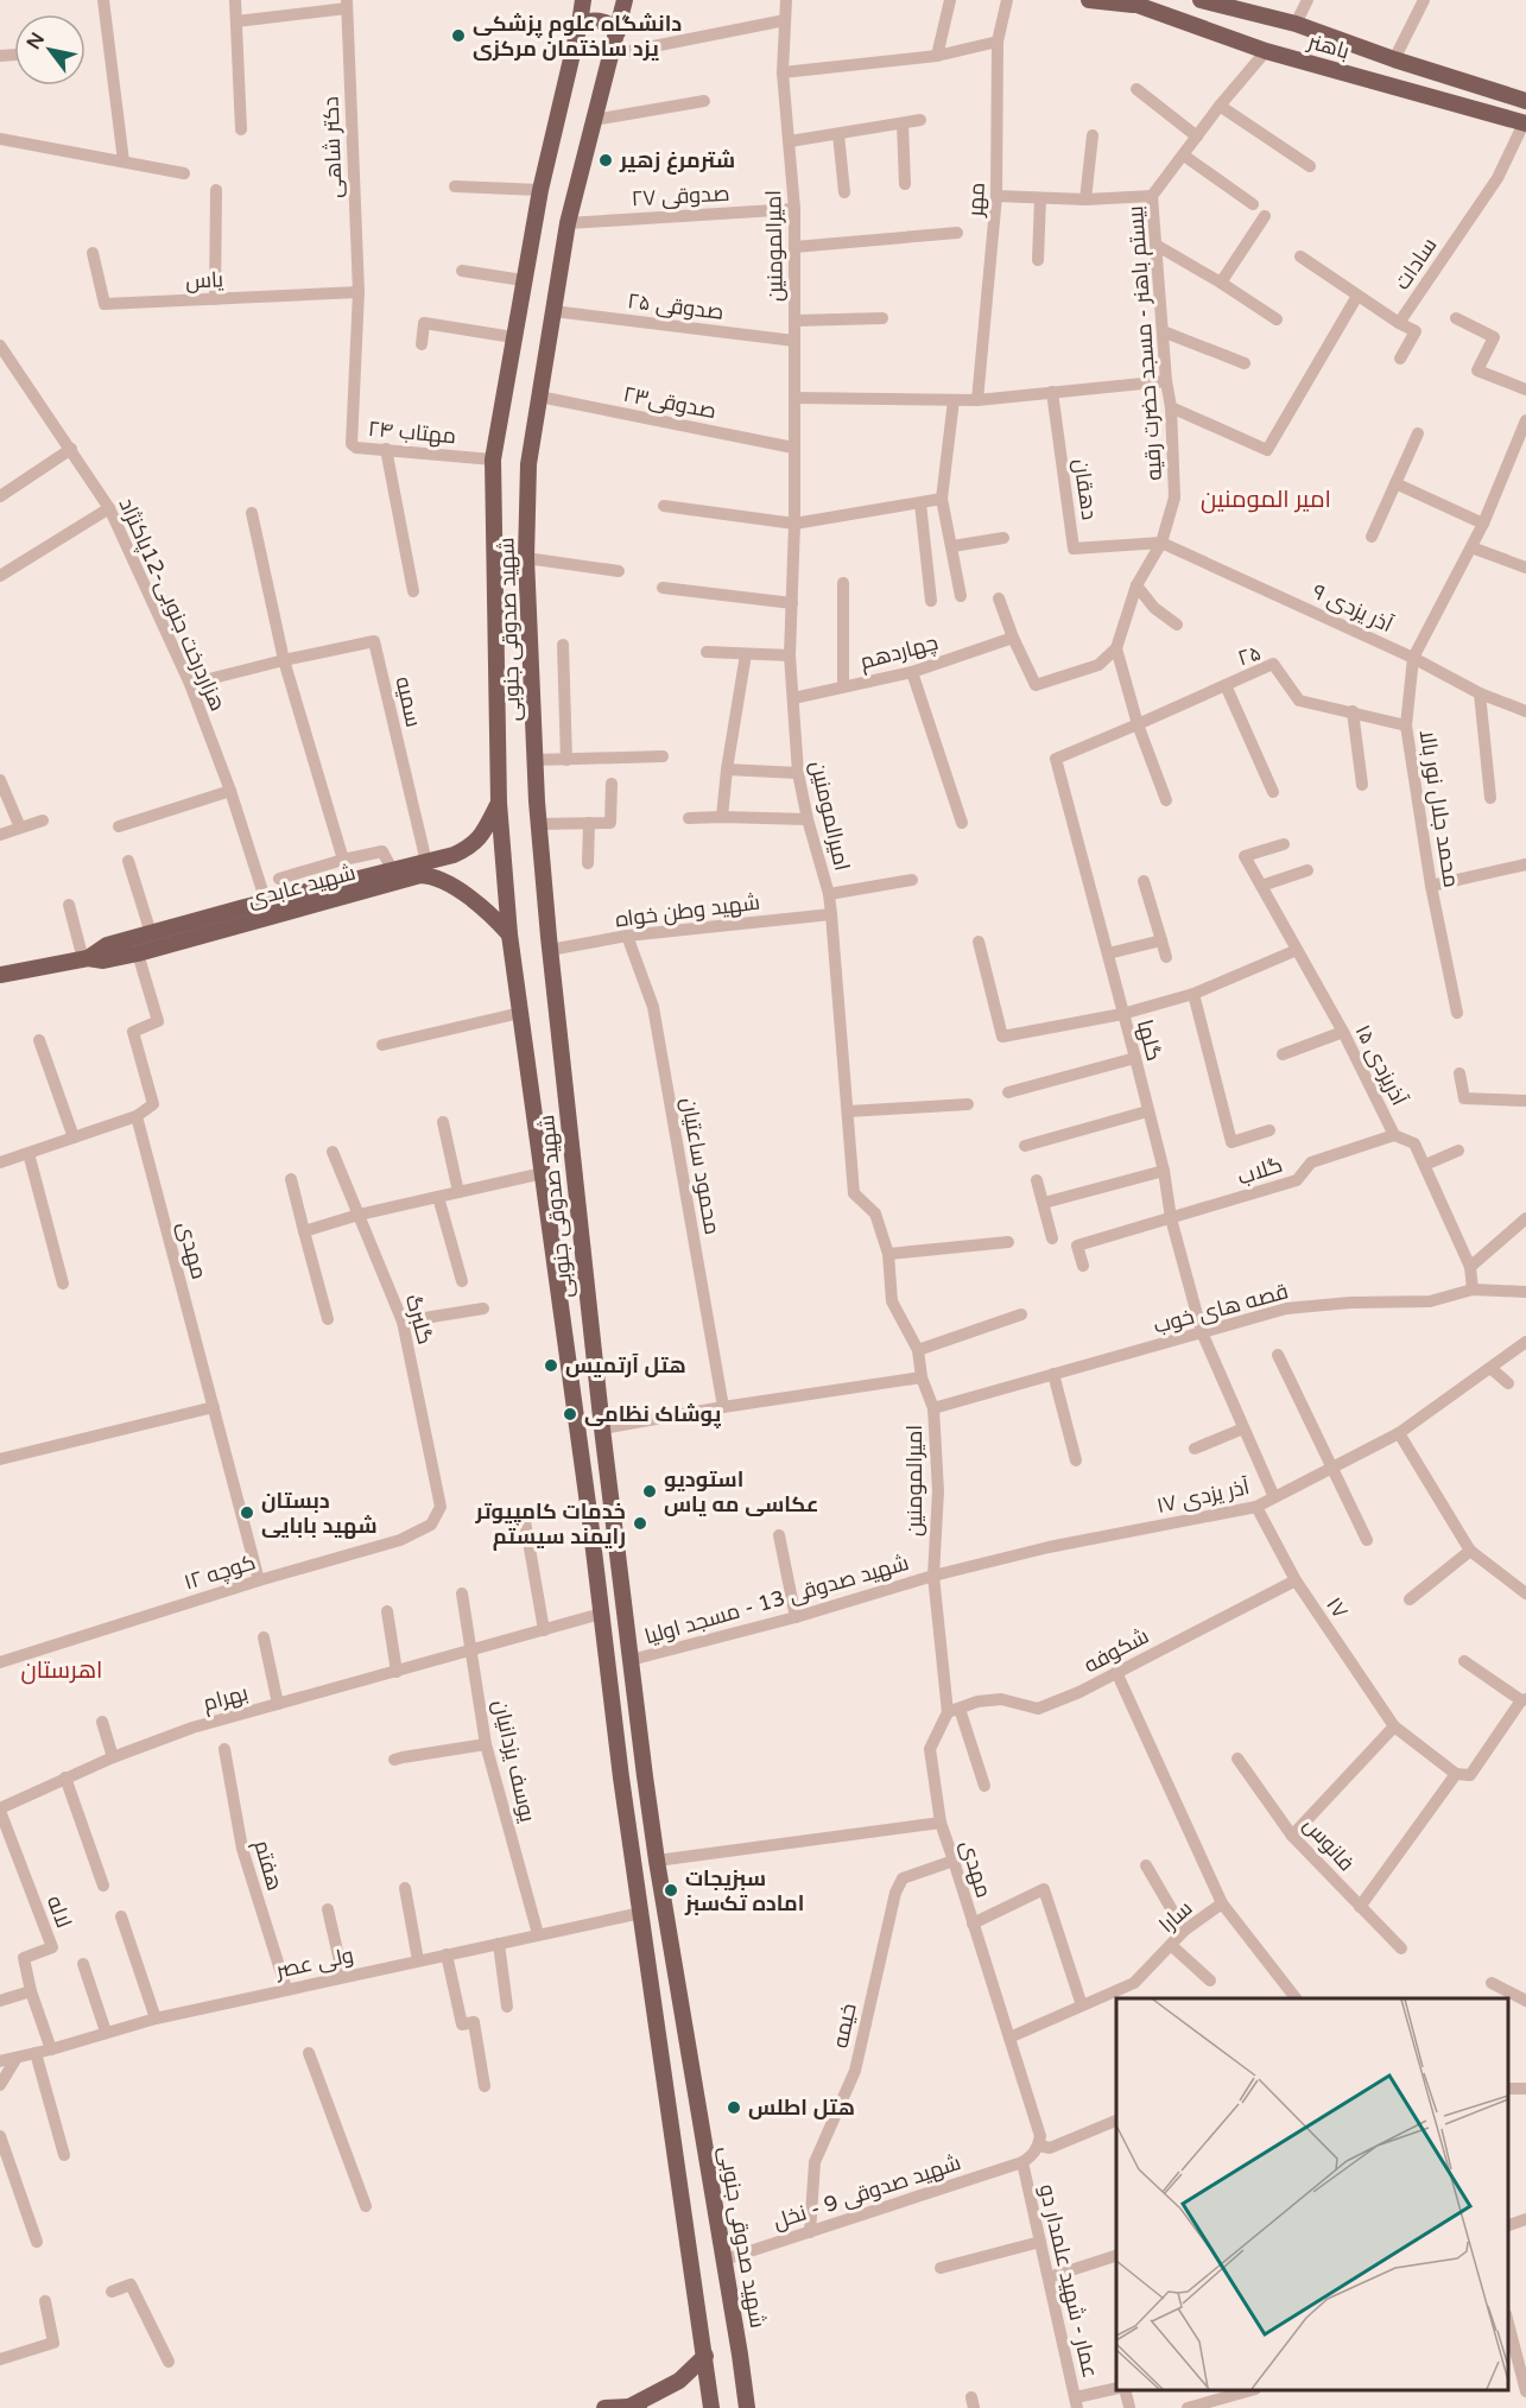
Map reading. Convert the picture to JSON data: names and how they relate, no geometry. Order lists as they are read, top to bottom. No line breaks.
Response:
{"streets":{"main road":["باهنر","شهید صدوقی جنوبی","شهید عابدی"],"street":["دکتر شاهی","صدوقی ۲۷","مهر","امیرالمومنین","سادات","یاس","صدوقی ۲۵","بیستم باهنر - مسجد حضرت رقیه","صدوقی۲۳","مهتاب ۲۴","دهقان","هزاردرخت جنوبی-12پاکنژاد","آذر یزدی ۹","چهاردهم","۲۵","سمیه","محمد جلال نور بالا","شهید وطن خواه","گلها","۱۵ آذریزدی","محمود ساعتیان","گلاب","مهدی","قصه های خوب","گلبرگ","آذر یزدی ۱۷","کوچه ۱۲","شهید صدوقی 13 - مسجد اولیا","۱۷","شکوفه","بهرام","یوسف یزدانیان","فانوس","هفتم","لاله","سارا","ولی عصر","خیمه","شهید صدوقی 9 - نخل","عمار - شهید علمدار دو"]},"crossings":[["باهنر","سادات"],["باهنر","بیستم باهنر - مسجد حضرت رقیه"],["دکتر شاهی","یاس"],["دکتر شاهی","مهتاب ۲۴"],["صدوقی ۲۷","امیرالمومنین"],["صدوقی ۲۷","شهید صدوقی جنوبی"],["امیرالمومنین","صدوقی ۲۵"],["امیرالمومنین","صدوقی۲۳"],["امیرالمومنین","چهاردهم"],["امیرالمومنین","شهید وطن خواه"],["امیرالمومنین","قصه های خوب"],["امیرالمومنین","آذر یزدی ۱۷"],["امیرالمومنین","شهید صدوقی 13 - مسجد اولیا"],["یاس","مهتاب ۲۴"],["صدوقی ۲۵","شهید صدوقی جنوبی"],["بیستم باهنر - مسجد حضرت رقیه","دهقان"],["بیستم باهنر - مسجد حضرت رقیه","آذر یزدی ۹"],["صدوقی۲۳","شهید صدوقی جنوبی"],["مهتاب ۲۴","شهید صدوقی جنوبی"],["دهقان","آذر یزدی ۹"],["هزاردرخت جنوبی-12پاکنژاد","شهید عابدی"],["آذر یزدی ۹","محمد جلال نور بالا"],["شهید صدوقی جنوبی","شهید عابدی"],["شهید صدوقی جنوبی","شهید وطن خواه"],["شهید صدوقی جنوبی","شهید صدوقی 13 - مسجد اولیا"],["شهید صدوقی جنوبی","بهرام"],["شهید صدوقی جنوبی","ولی عصر"],["شهید صدوقی جنوبی","شهید صدوقی 9 - نخل"],["۲۵","محمد جلال نور بالا"],["۲۵","گلها"],["سمیه","شهید عابدی"],["شهید وطن خواه","محمود ساعتیان"],["گلها","گلاب"],["گلها","قصه های خوب"],["گلها","آذر یزدی ۱۷"],["۱۵ آذریزدی","گلاب"],["۱۵ آذریزدی","قصه های خوب"],["مهدی","کوچه ۱۲"],["مهدی","شکوفه"],["مهدی","سارا"],["مهدی","خیمه"],["گلبرگ","کوچه ۱۲"],["آذر یزدی ۱۷","شهید صدوقی 13 - مسجد اولیا"],["آذر یزدی ۱۷","۱۷"],["۱۷","شکوفه"],["شکوفه","سارا"],["بهرام","یوسف یزدانیان"],["بهرام","لاله"],["یوسف یزدانیان","ولی عصر"],["هفتم","ولی عصر"],["لاله","ولی عصر"],["خیمه","شهید صدوقی 9 - نخل"],["شهید صدوقی 9 - نخل","عمار - شهید علمدار دو"]],"districts":["امیر المومنین","اهرستان"],"places":["دانشگاه علوم پزشکی یزد ساختمان مرکزی","شترمرغ زهیر","هتل آرتمیس","پوشاک نظامی","استودیو عکاسی مه یاس","دبستان شهید بابایی","خدمات کامپیوتر رایمند سیستم","سبزیجات اماده تک‌سبز","هتل اطلس"],"north":"top left"}
